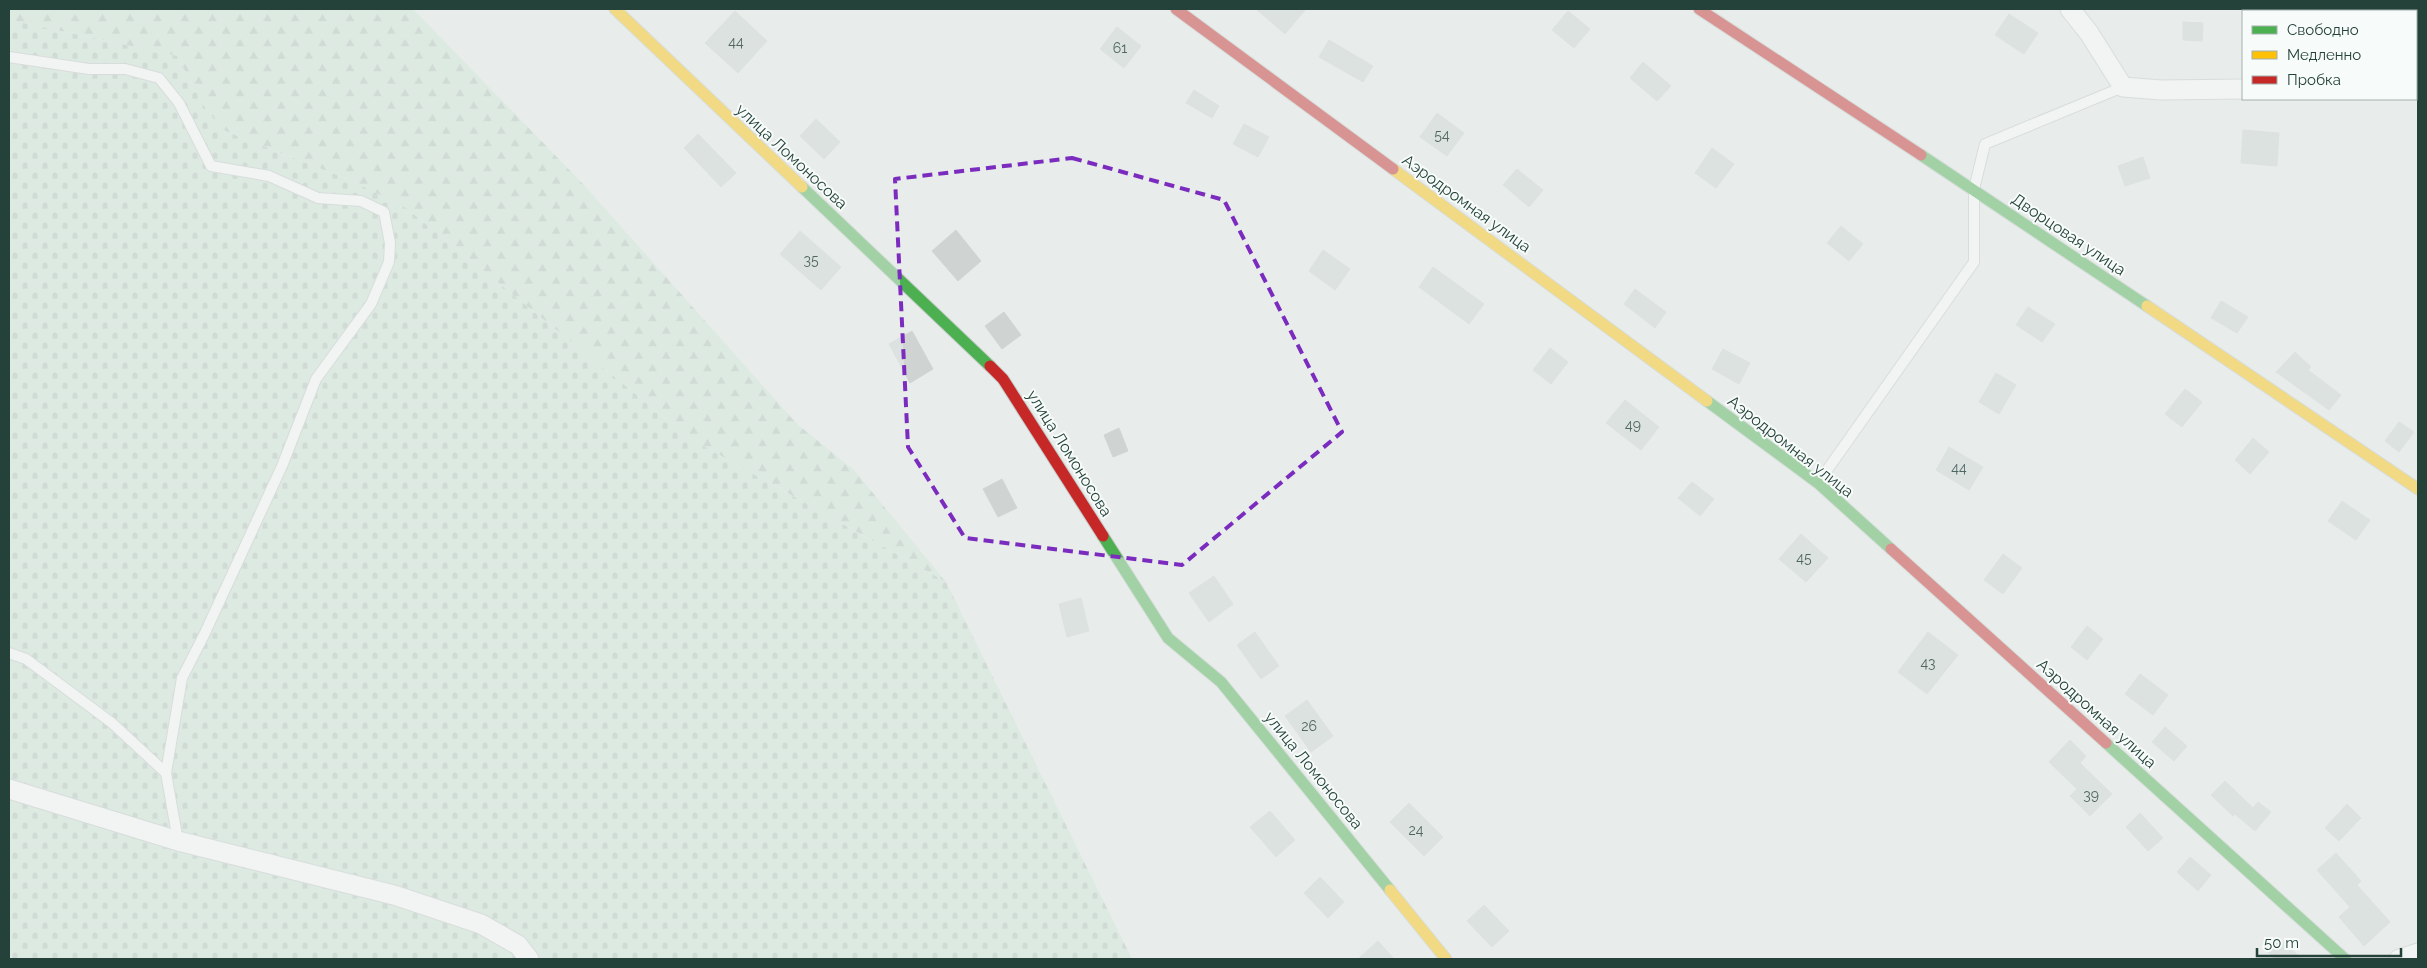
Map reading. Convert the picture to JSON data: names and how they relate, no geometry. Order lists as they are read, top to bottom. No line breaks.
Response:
{"streets":{"street":["улица Ломоносова","Аэродромная улица","Дворцовая улица"]},"house_numbers":["44","61","54","35","49","44","45","43","26","39","24"],"legend":["Свободно","Медленно","Пробка"],"scale_bar":"50 m"}
